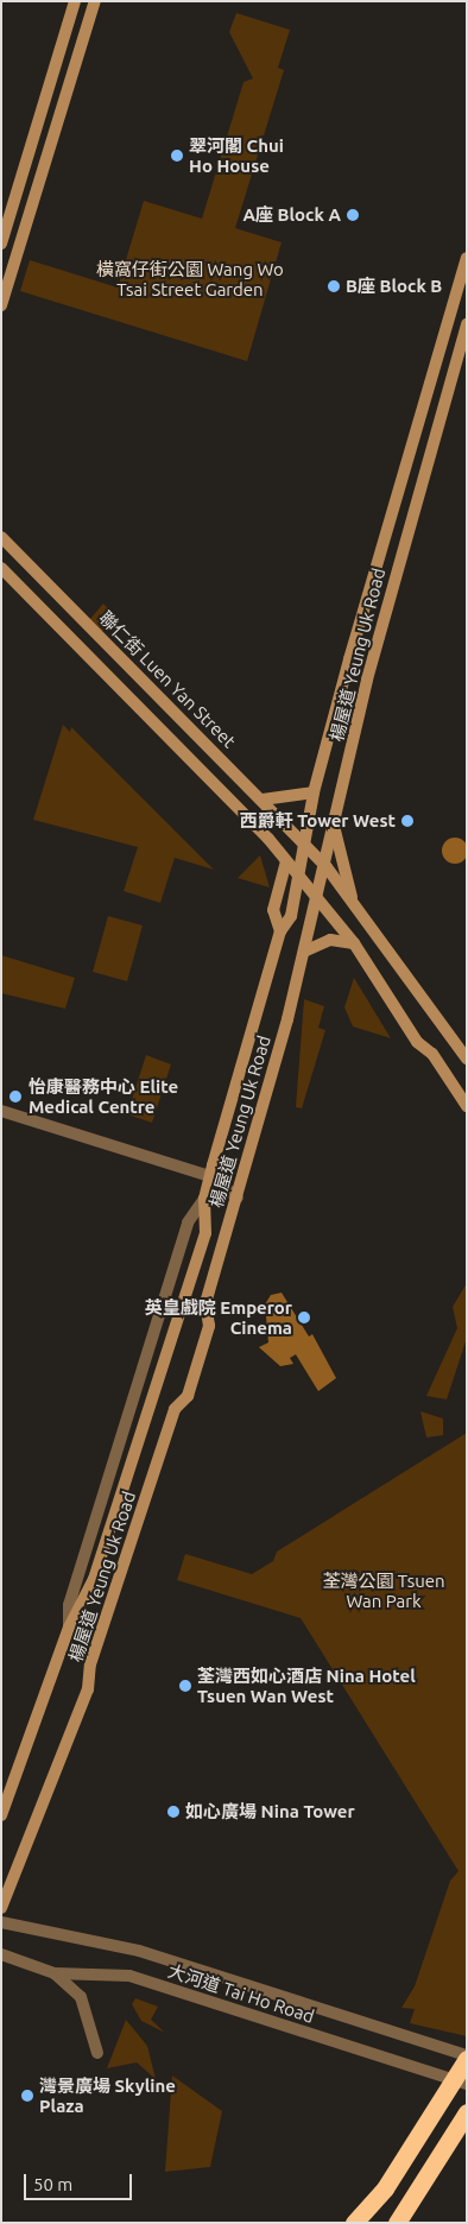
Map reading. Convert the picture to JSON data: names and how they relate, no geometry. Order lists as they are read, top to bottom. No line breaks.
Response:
{"streets":{"main road":["楊屋道 Yeung Uk Road","聯仁街 Luen Yan Street"],"street":["大河道 Tai Ho Road"]},"crossings":[["楊屋道 Yeung Uk Road","聯仁街 Luen Yan Street"]],"parks":["橫窩仔街公園 Wang Wo Tsai Street Garden","荃灣公園 Tsuen Wan Park"],"places":["翠河閣 Chui Ho House","A座 Block A","B座 Block B","西爵軒 Tower West","怡康醫務中心 Elite Medical Centre","英皇戲院 Emperor Cinema","荃灣西如心酒店 Nina Hotel Tsuen Wan West","如心廣場 Nina Tower","灣景廣場 Skyline Plaza"],"scale_bar":"50 m"}
